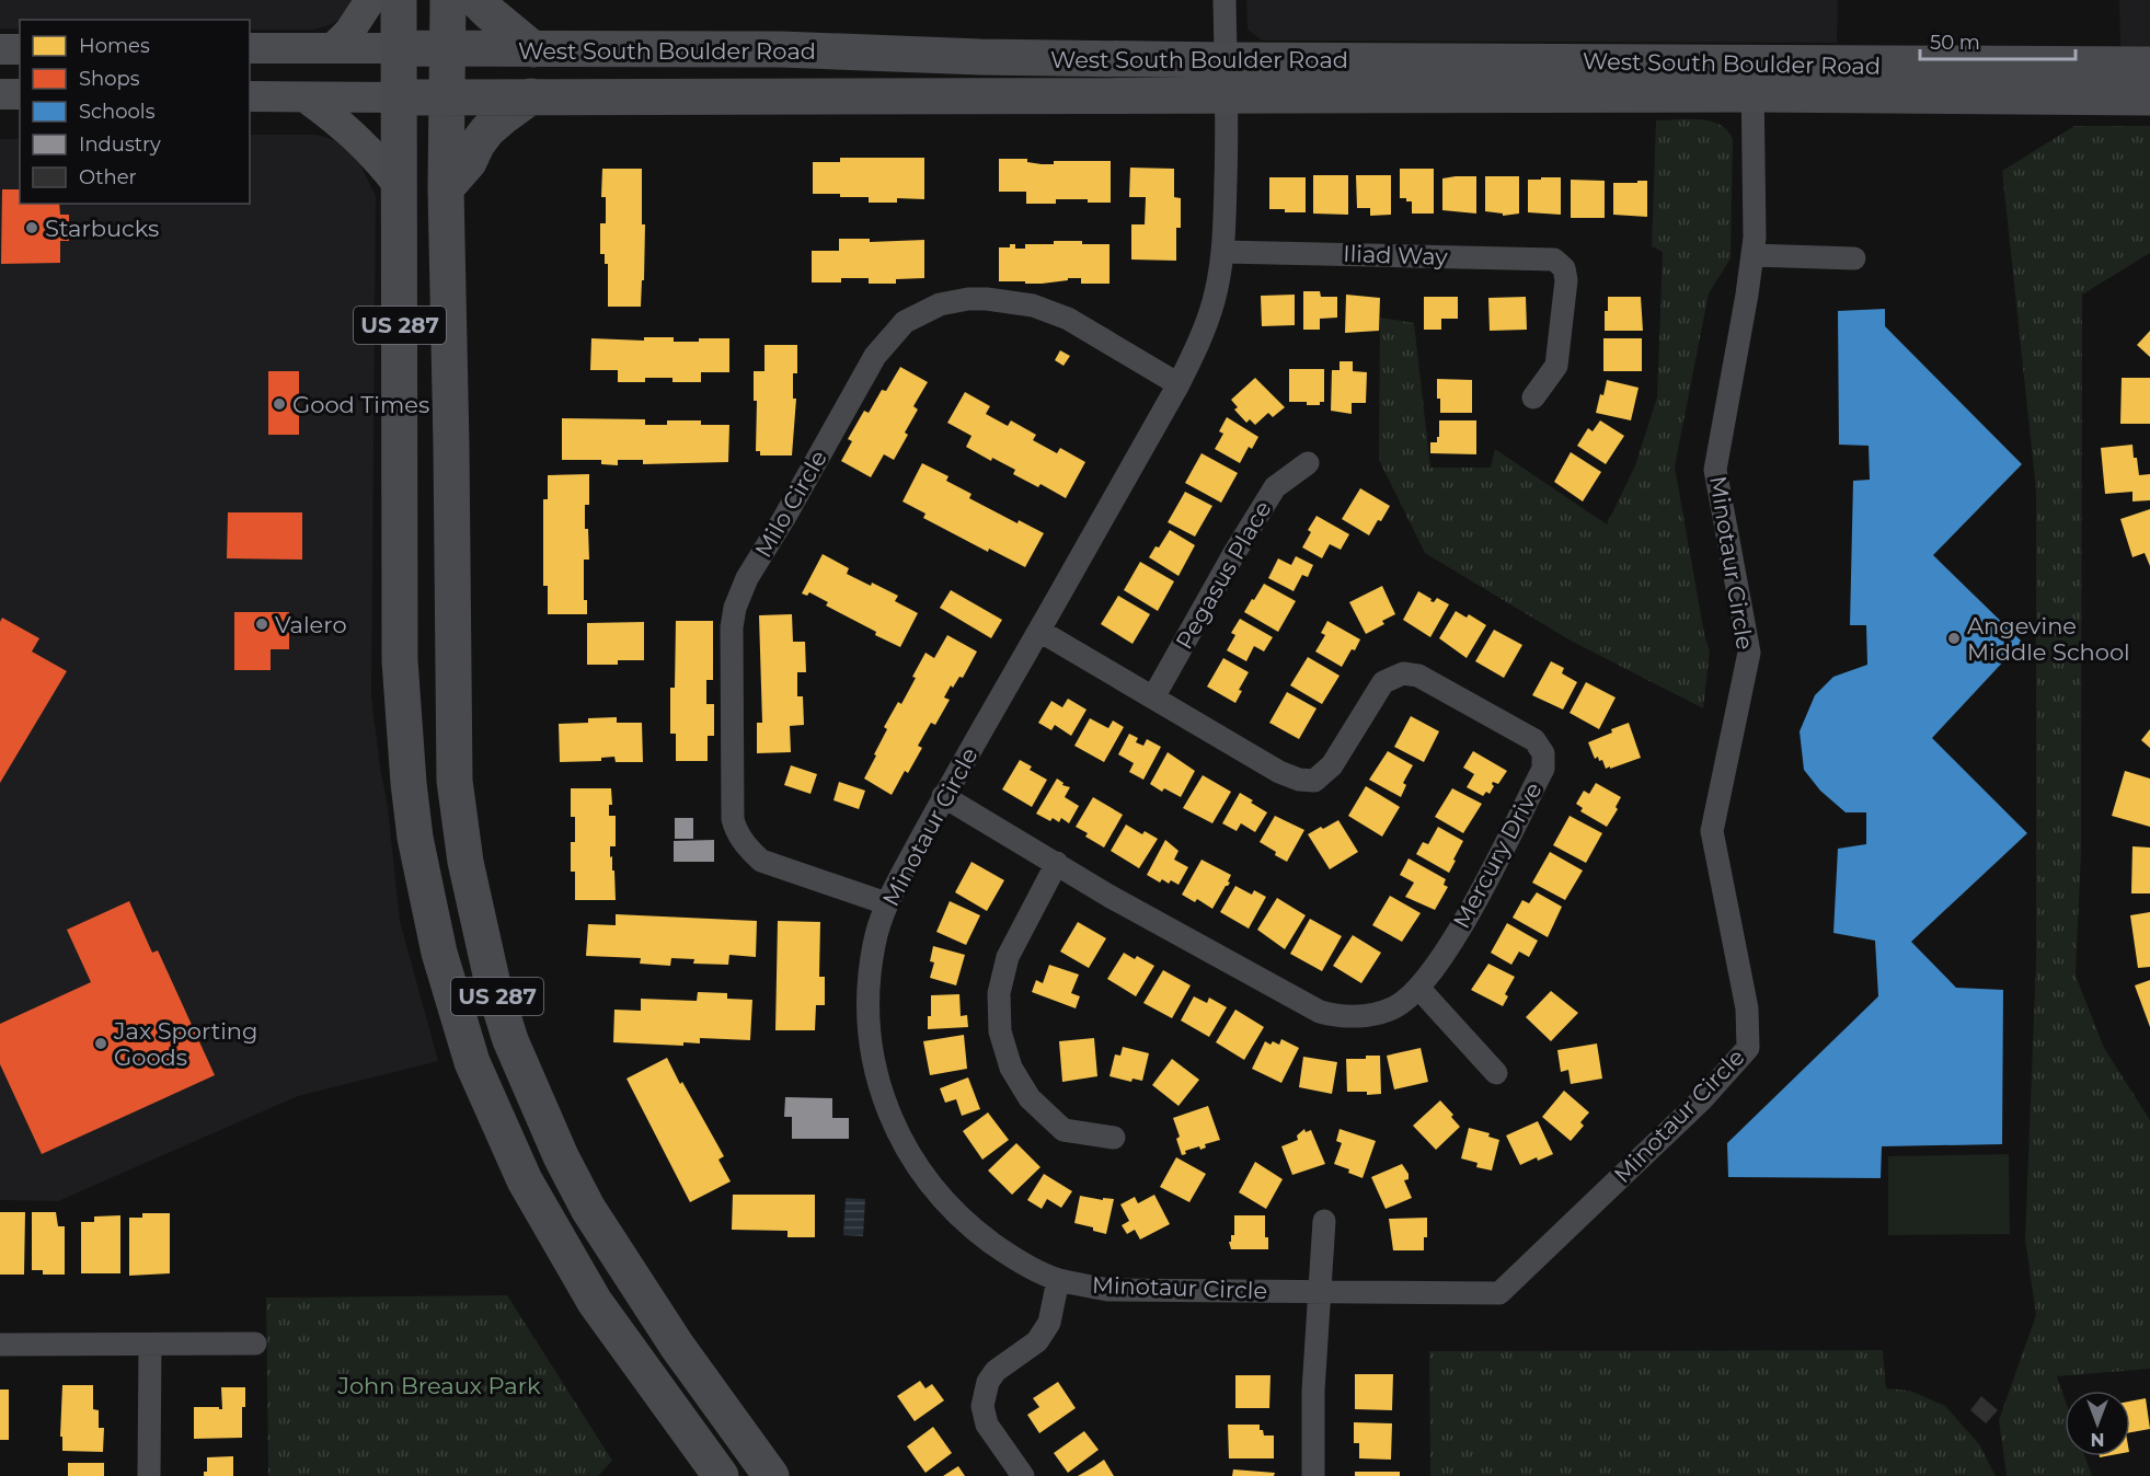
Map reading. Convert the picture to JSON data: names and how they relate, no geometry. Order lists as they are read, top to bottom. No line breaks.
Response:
{"streets":{"main road":["West South Boulder Road","US 287"],"street":["Iliad Way","Milo Circle","Minotaur Circle","Pegasus Place","Mercury Drive"]},"crossings":[["West South Boulder Road","US 287"],["West South Boulder Road","Minotaur Circle"],["Iliad Way","Minotaur Circle"],["Milo Circle","Minotaur Circle"],["Minotaur Circle","Mercury Drive"],["Pegasus Place","Mercury Drive"]],"parks":["John Breaux Park"],"places":["Starbucks","Good Times","Valero","Angevine Middle School","Jax Sporting Goods"],"legend":["Homes","Shops","Schools","Industry","Other"],"scale_bar":"50 m","north":"bottom"}
